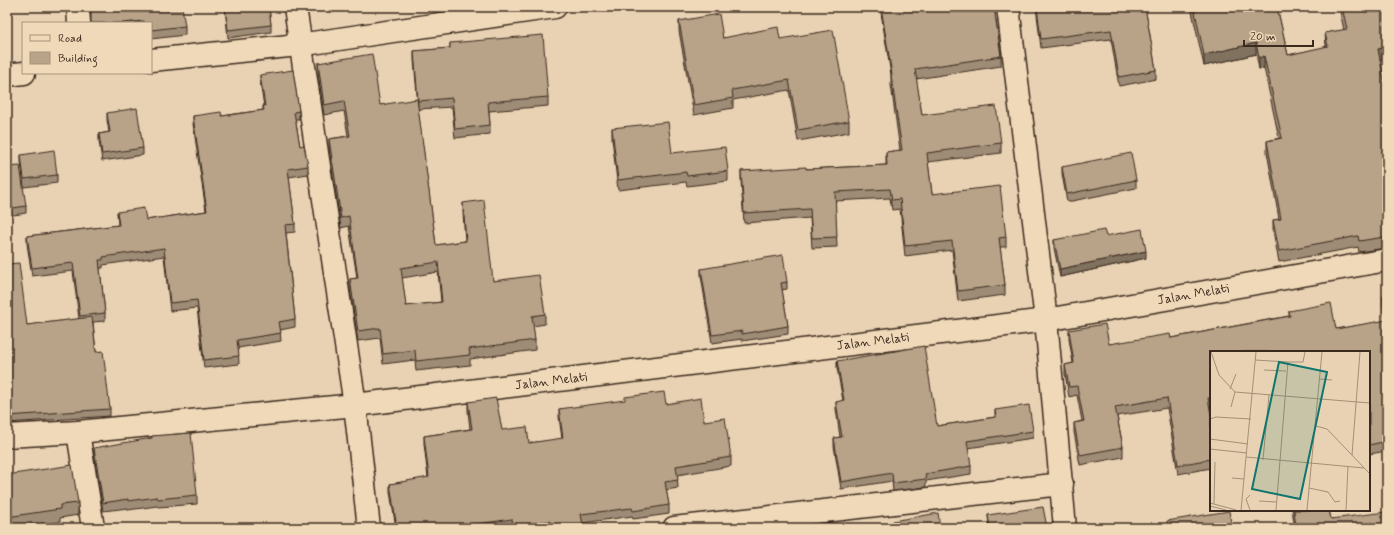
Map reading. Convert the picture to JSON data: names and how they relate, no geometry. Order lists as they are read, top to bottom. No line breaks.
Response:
{"streets":{"street":["Jalan Melati"]},"legend":["Road","Building"],"scale_bar":"20 m"}
